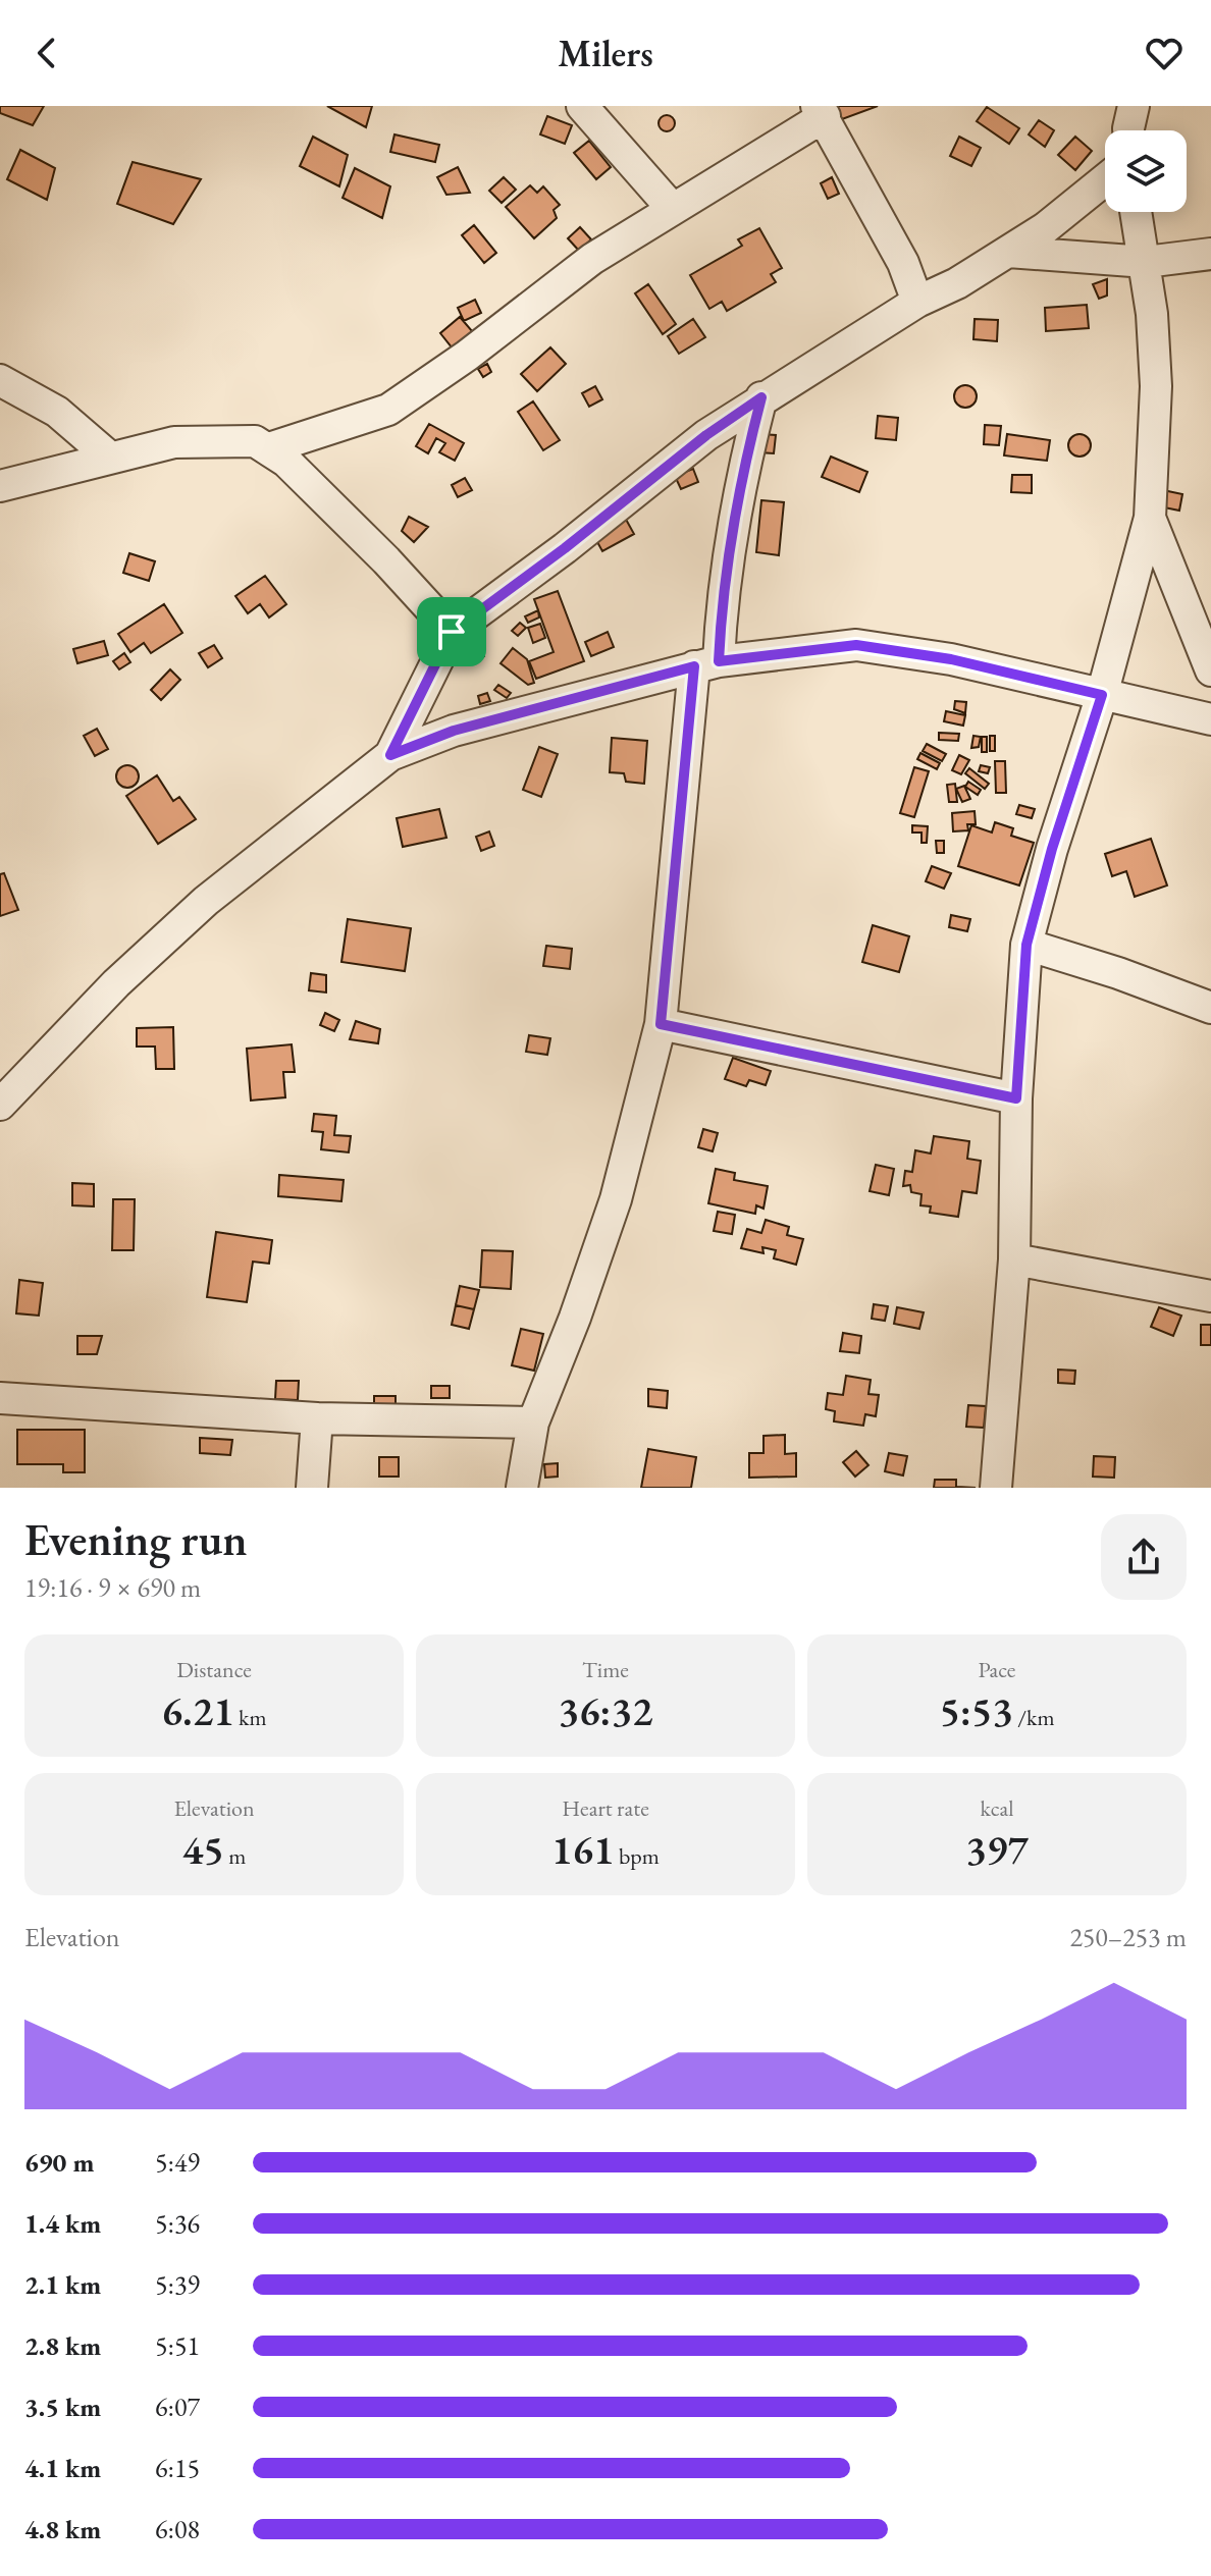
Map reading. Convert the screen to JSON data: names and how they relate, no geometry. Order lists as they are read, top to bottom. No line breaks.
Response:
{"page":{"header":"Milers","heading":["Evening run","19:16 · 9 × 690 m"],"stats":[["Distance","6.21 km"],["Time","36:32"],["Pace","5:53 /km"],["Elevation","45 m"],["Heart rate","161 bpm"],["kcal","397"]],"chart":["Elevation","250–253 m"],"list":[{"name":"690 m","note":"5:49"},{"name":"1.4 km","note":"5:36"},{"name":"2.1 km","note":"5:39"},{"name":"2.8 km","note":"5:51"},{"name":"3.5 km","note":"6:07"},{"name":"4.1 km","note":"6:15"},{"name":"4.8 km","note":"6:08"}]}}
